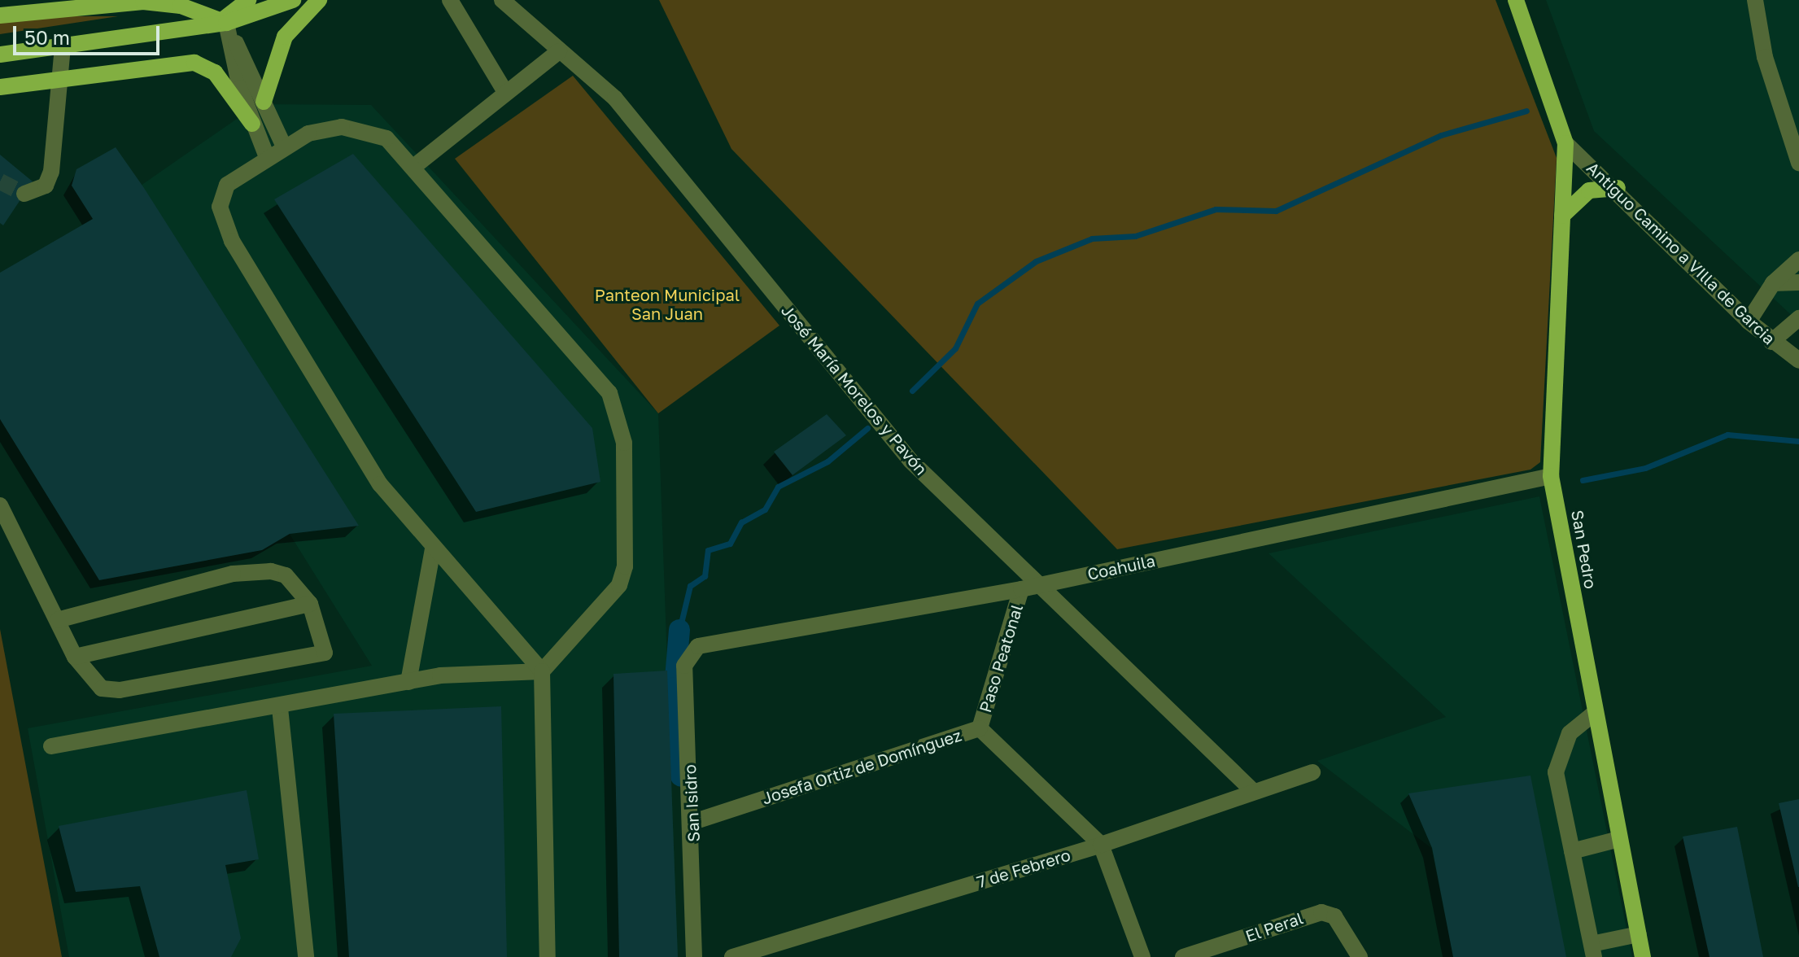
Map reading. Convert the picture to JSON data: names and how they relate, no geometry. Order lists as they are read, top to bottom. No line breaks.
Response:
{"streets":{"main road":["San Pedro"],"street":["Antiguo Camino a VIlla de Garcia","José María Morelos y Pavón","Coahuila","Paso Peatonal","Josefa Ortiz de Domínguez","San Isidro","7 de Febrero","El Peral"]},"crossings":[["Antiguo Camino a VIlla de Garcia","San Pedro"],["José María Morelos y Pavón","Coahuila"],["José María Morelos y Pavón","7 de Febrero"],["San Pedro","Coahuila"],["Coahuila","Paso Peatonal"],["Coahuila","San Isidro"],["Paso Peatonal","Josefa Ortiz de Domínguez"],["Josefa Ortiz de Domínguez","San Isidro"],["Josefa Ortiz de Domínguez","7 de Febrero"]],"parks":["Panteon Municipal San Juan"],"scale_bar":"50 m"}
